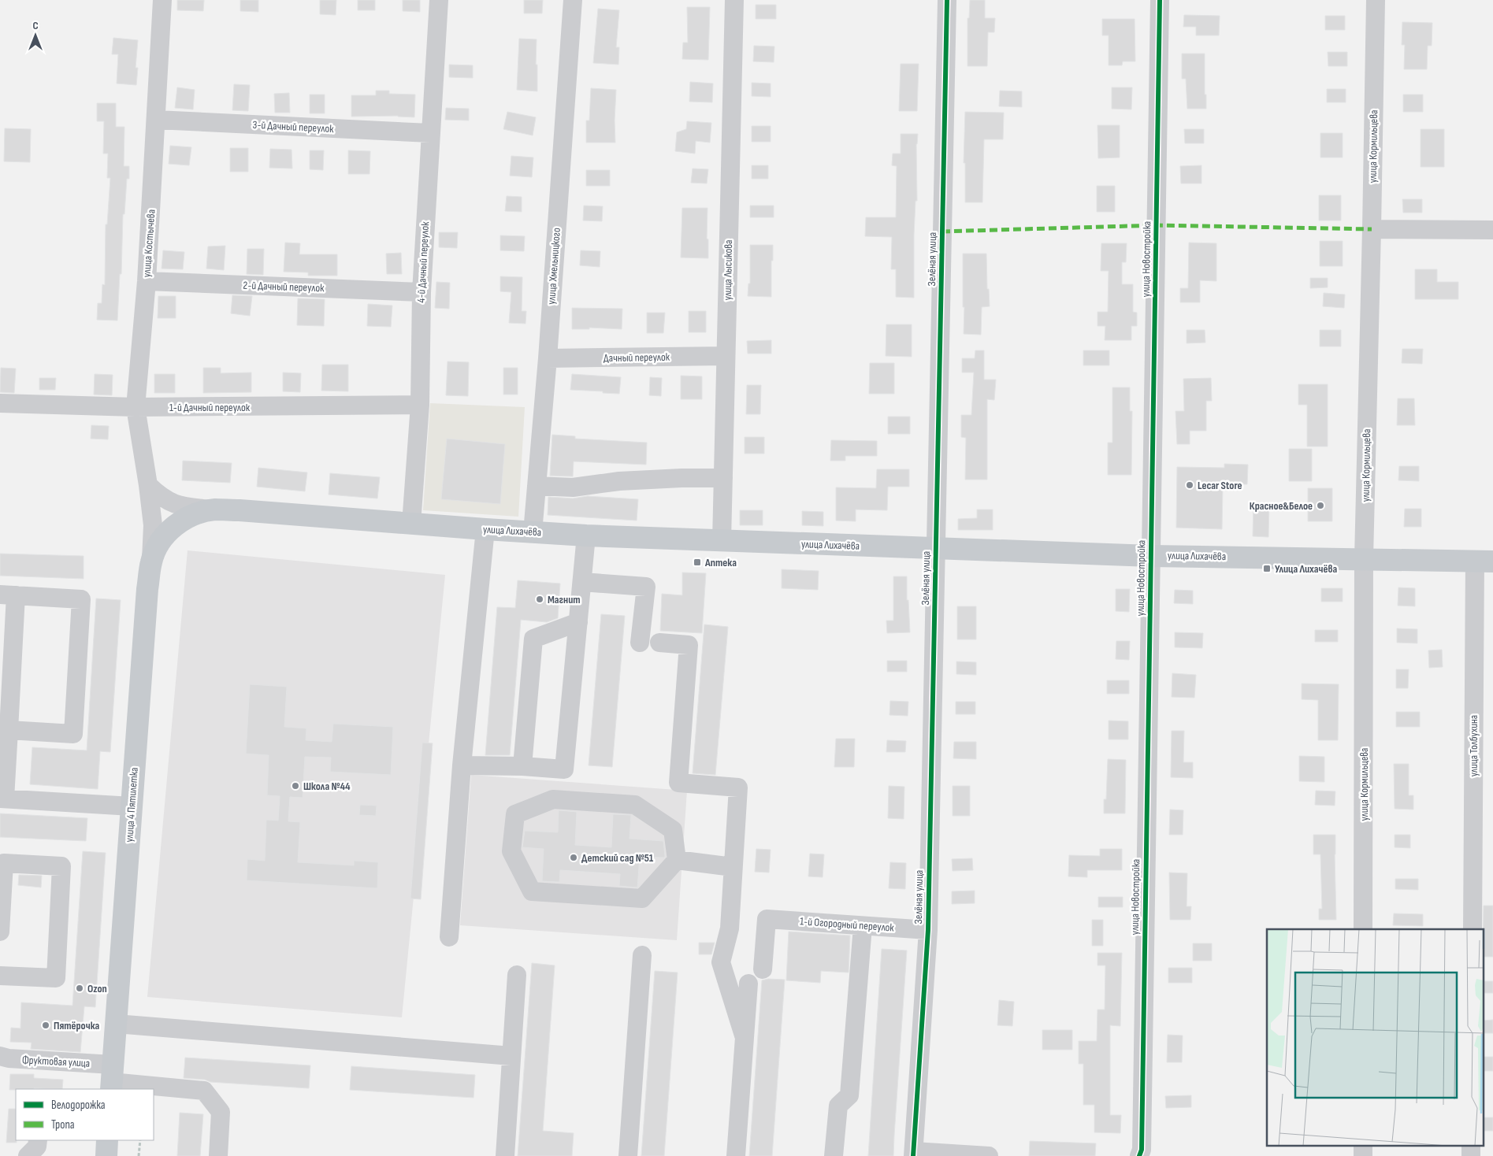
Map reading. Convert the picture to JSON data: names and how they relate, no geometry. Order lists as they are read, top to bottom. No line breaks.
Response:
{"streets":{"main road":["улица Лихачёва","улица 4 Пятилетка"],"street":["3-й Дачный переулок","улица Кормильцева","улица Костычева","Зелёная улица","улица Новостройка","4-й Дачный переулок","улица Хмельницкого","улица Лысикова","2-й Дачный переулок","Дачный переулок","1-й Дачный переулок","улица Толбухина","1-й Огородный переулок","Фруктовая улица"]},"crossings":[["3-й Дачный переулок","улица Костычева"],["3-й Дачный переулок","4-й Дачный переулок"],["улица Кормильцева","улица Лихачёва"],["улица Костычева","2-й Дачный переулок"],["улица Костычева","1-й Дачный переулок"],["улица Костычева","улица 4 Пятилетка"],["Зелёная улица","улица Лихачёва"],["Зелёная улица","1-й Огородный переулок"],["улица Новостройка","улица Лихачёва"],["4-й Дачный переулок","2-й Дачный переулок"],["4-й Дачный переулок","1-й Дачный переулок"],["4-й Дачный переулок","улица Лихачёва"],["улица Хмельницкого","Дачный переулок"],["улица Хмельницкого","улица Лихачёва"],["улица Лысикова","Дачный переулок"],["улица Лысикова","улица Лихачёва"],["улица Лихачёва","улица Толбухина"],["улица Лихачёва","улица 4 Пятилетка"],["улица 4 Пятилетка","Фруктовая улица"]],"places":{"other":["Lecar Store","Красное&Белое","Магнит","Школа №44","Детский сад №51","Ozon","Пятёрочка"],"transit":["Аптека","Улица Лихачёва"]},"legend":["Велодорожка","Тропа"],"north":"top"}
